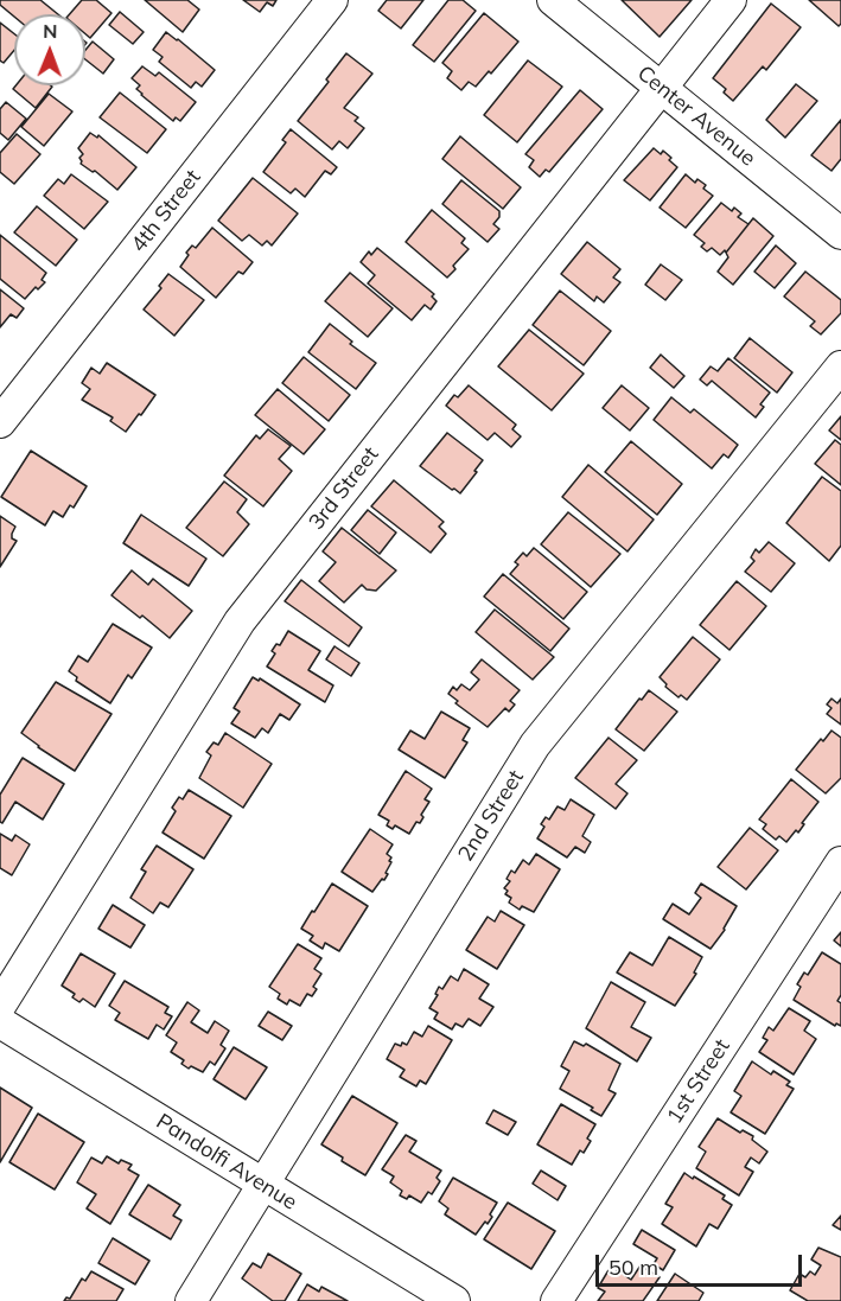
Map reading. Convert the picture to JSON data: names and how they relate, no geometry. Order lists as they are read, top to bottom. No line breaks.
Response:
{"streets":{"street":["Center Avenue","4th Street","3rd Street","2nd Street","1st Street","Pandolfi Avenue"]},"crossings":[["Center Avenue","3rd Street"],["2nd Street","Pandolfi Avenue"]],"scale_bar":"50 m","north":"top"}
